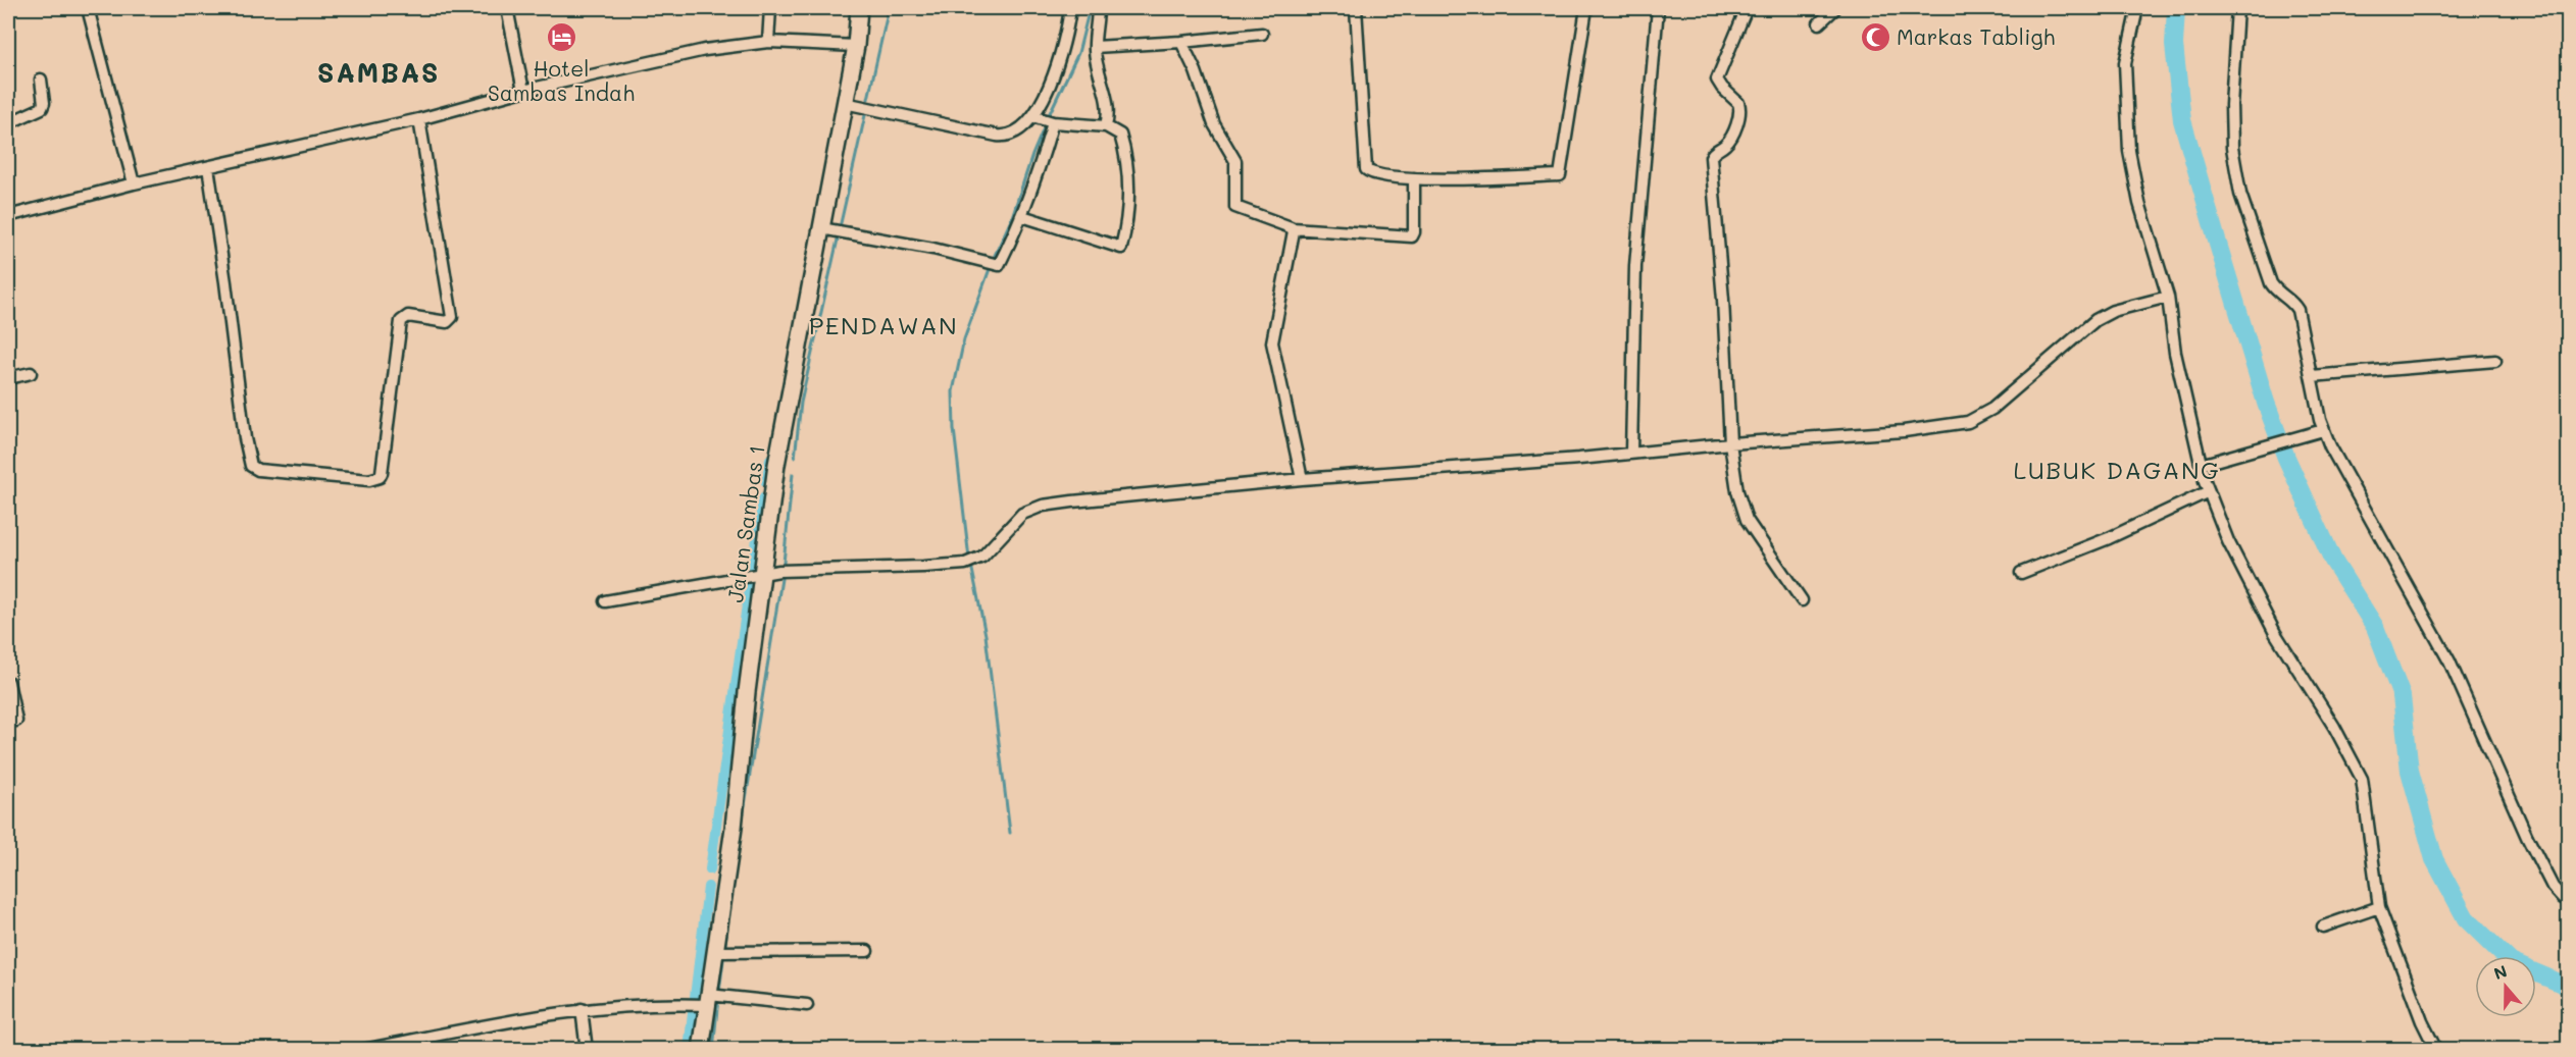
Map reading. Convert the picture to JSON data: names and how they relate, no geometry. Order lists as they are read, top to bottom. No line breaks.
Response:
{"streets":{"street":["Jalan Sambas 1"]},"districts":["SAMBAS","PENDAWAN","LUBUK DAGANG"],"places":{"hotel":["Hotel Sambas Indah"],"mosque":["Markas Tabligh"]},"north":"top"}
